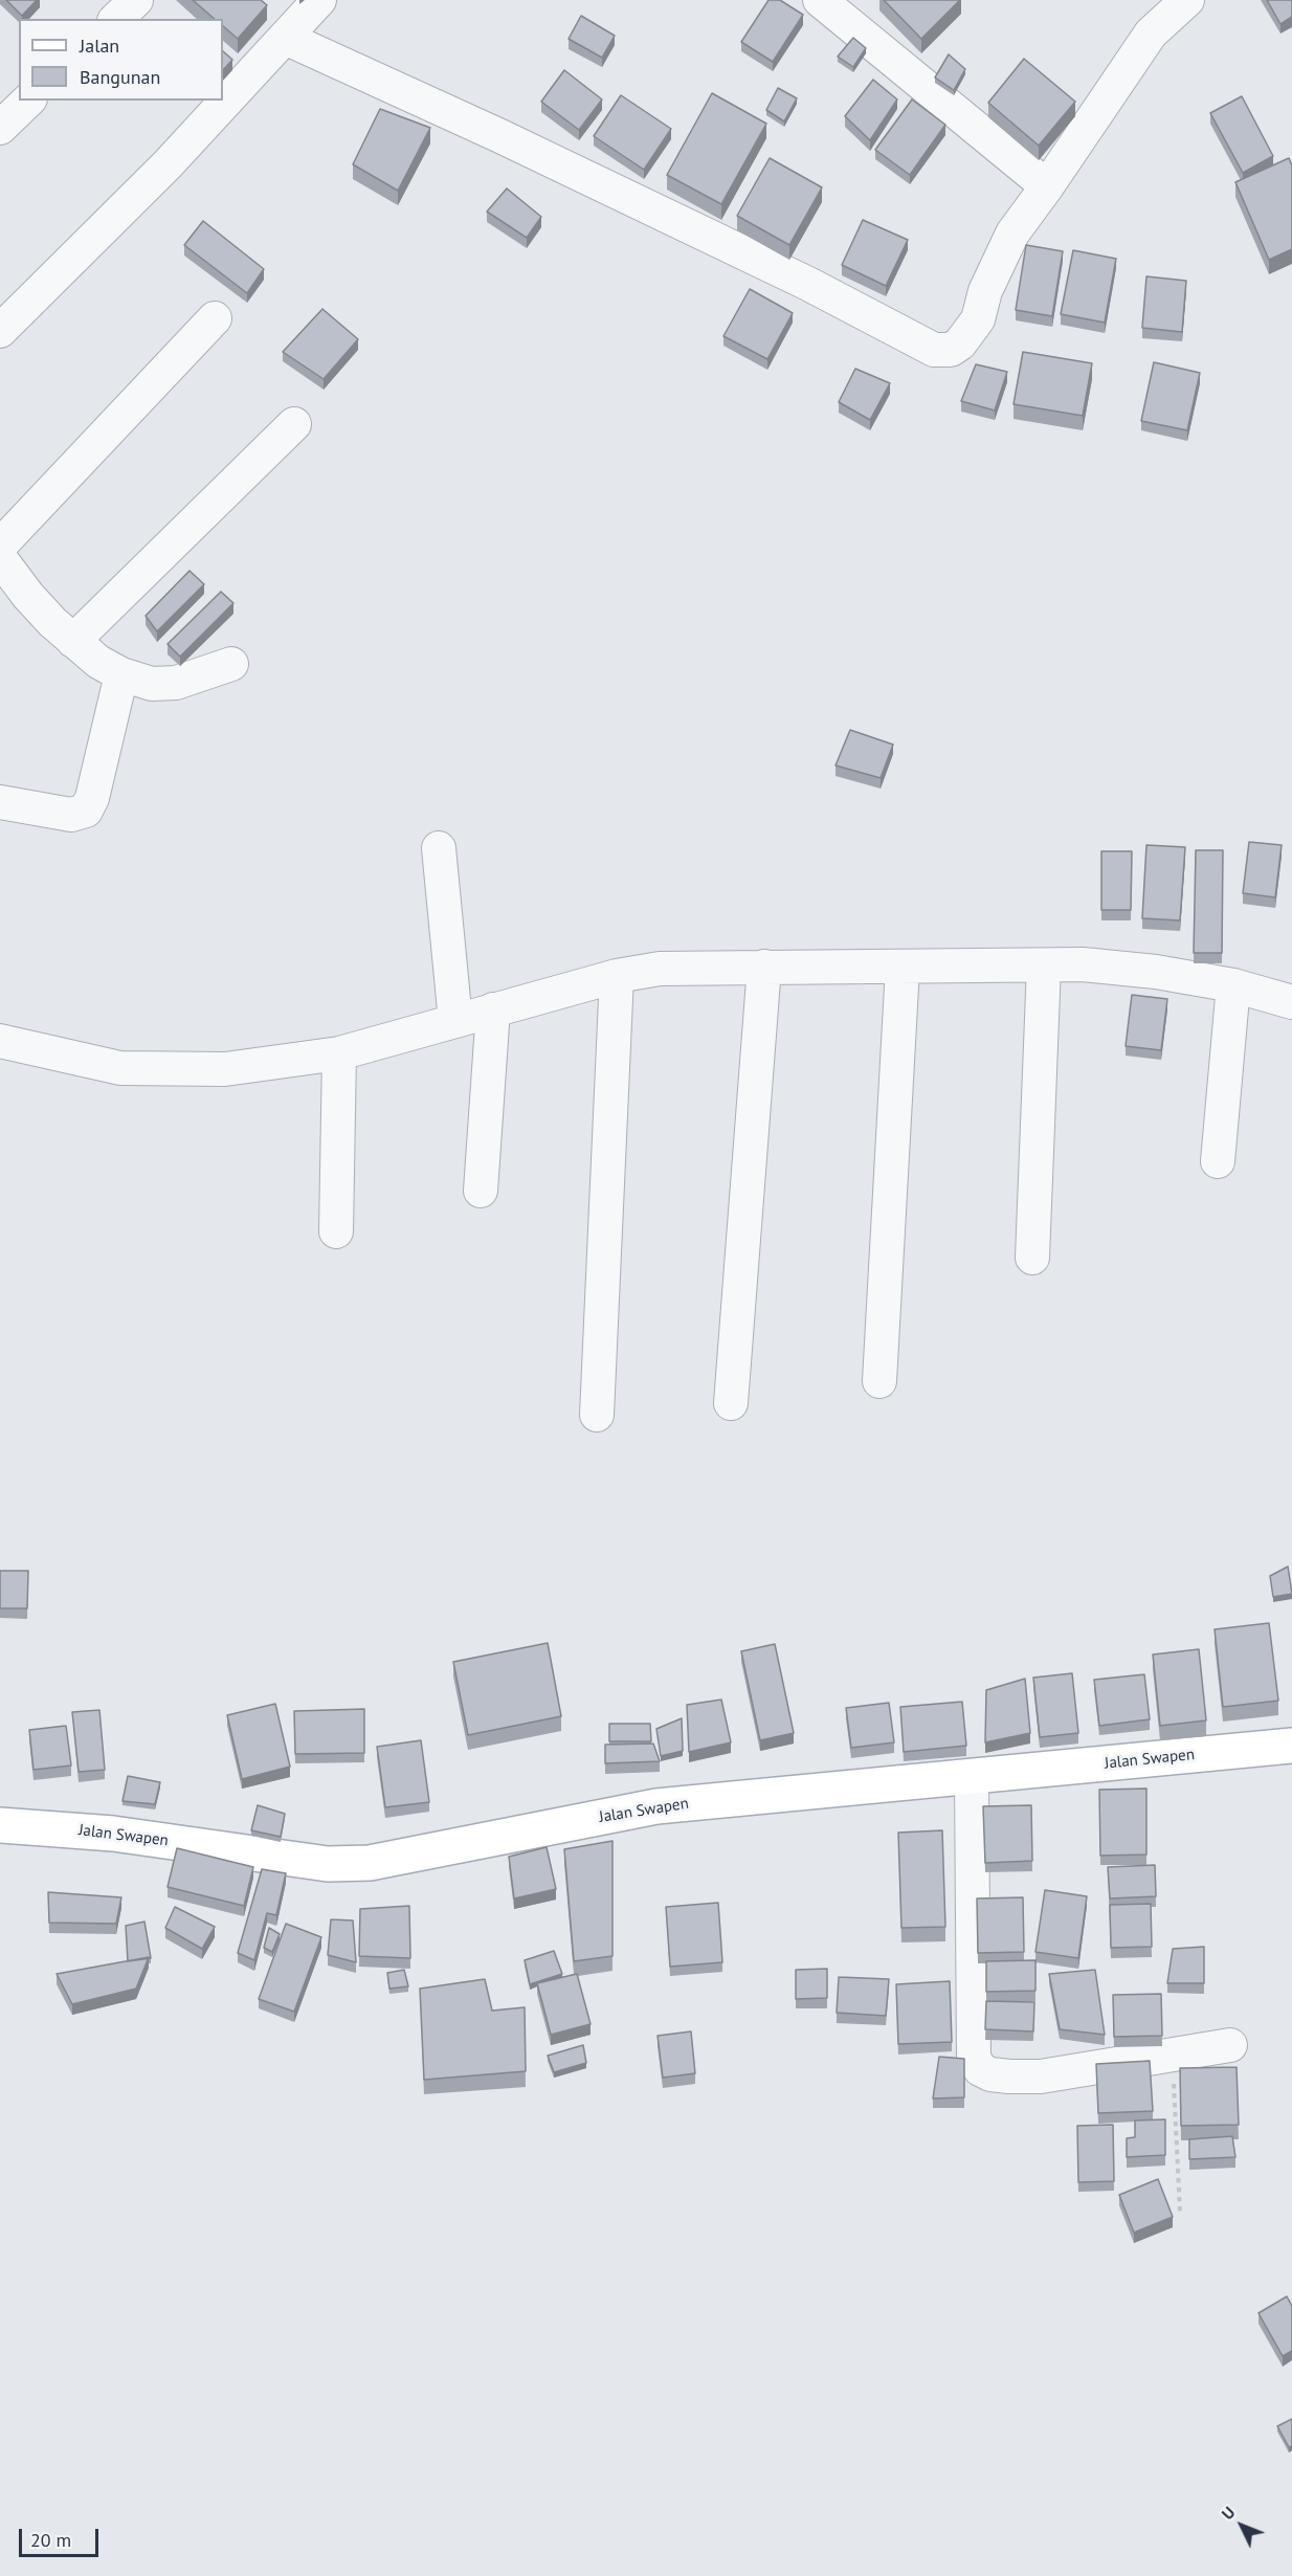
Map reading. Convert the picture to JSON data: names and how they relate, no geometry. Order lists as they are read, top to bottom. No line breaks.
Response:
{"streets":{"main road":["Jalan Swapen"]},"legend":["Jalan","Bangunan"],"scale_bar":"20 m","north":"top left"}
